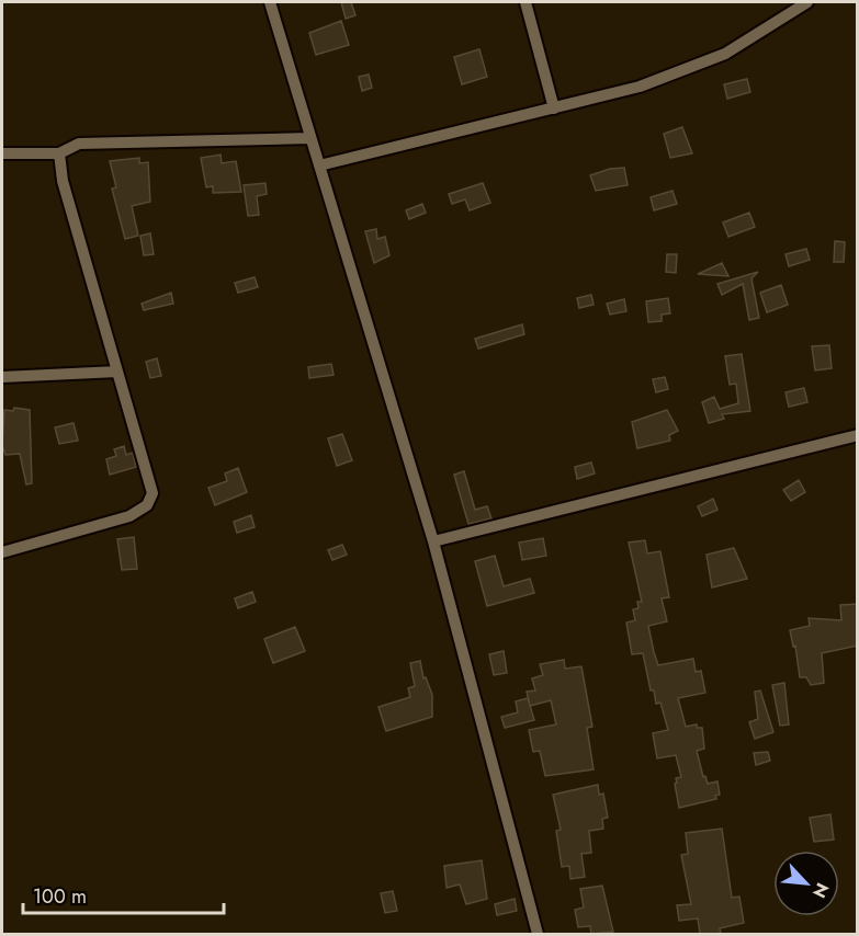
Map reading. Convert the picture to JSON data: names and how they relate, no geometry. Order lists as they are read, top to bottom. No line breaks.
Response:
{"scale_bar":"100 m","north":"bottom right"}
